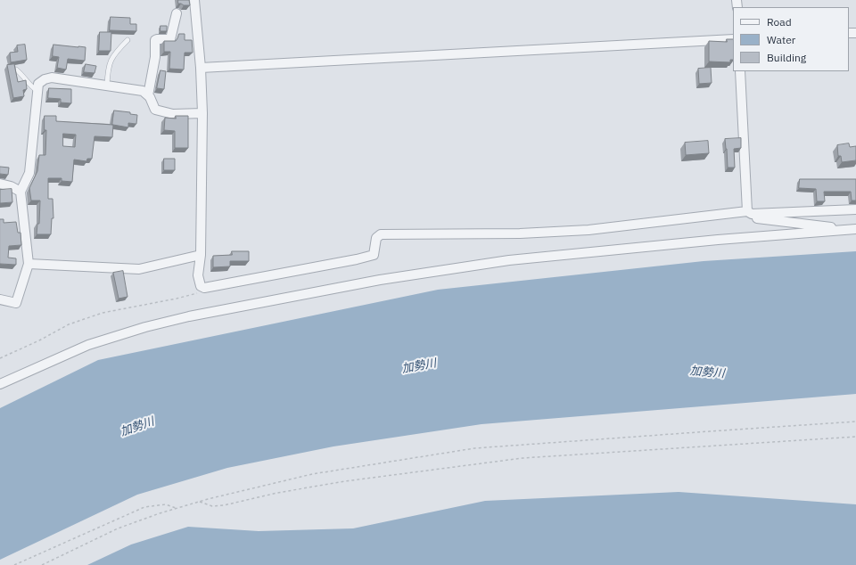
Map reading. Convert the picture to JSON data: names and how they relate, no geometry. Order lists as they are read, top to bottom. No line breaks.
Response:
{"water":["加勢川"],"legend":["Road","Water","Building"]}
